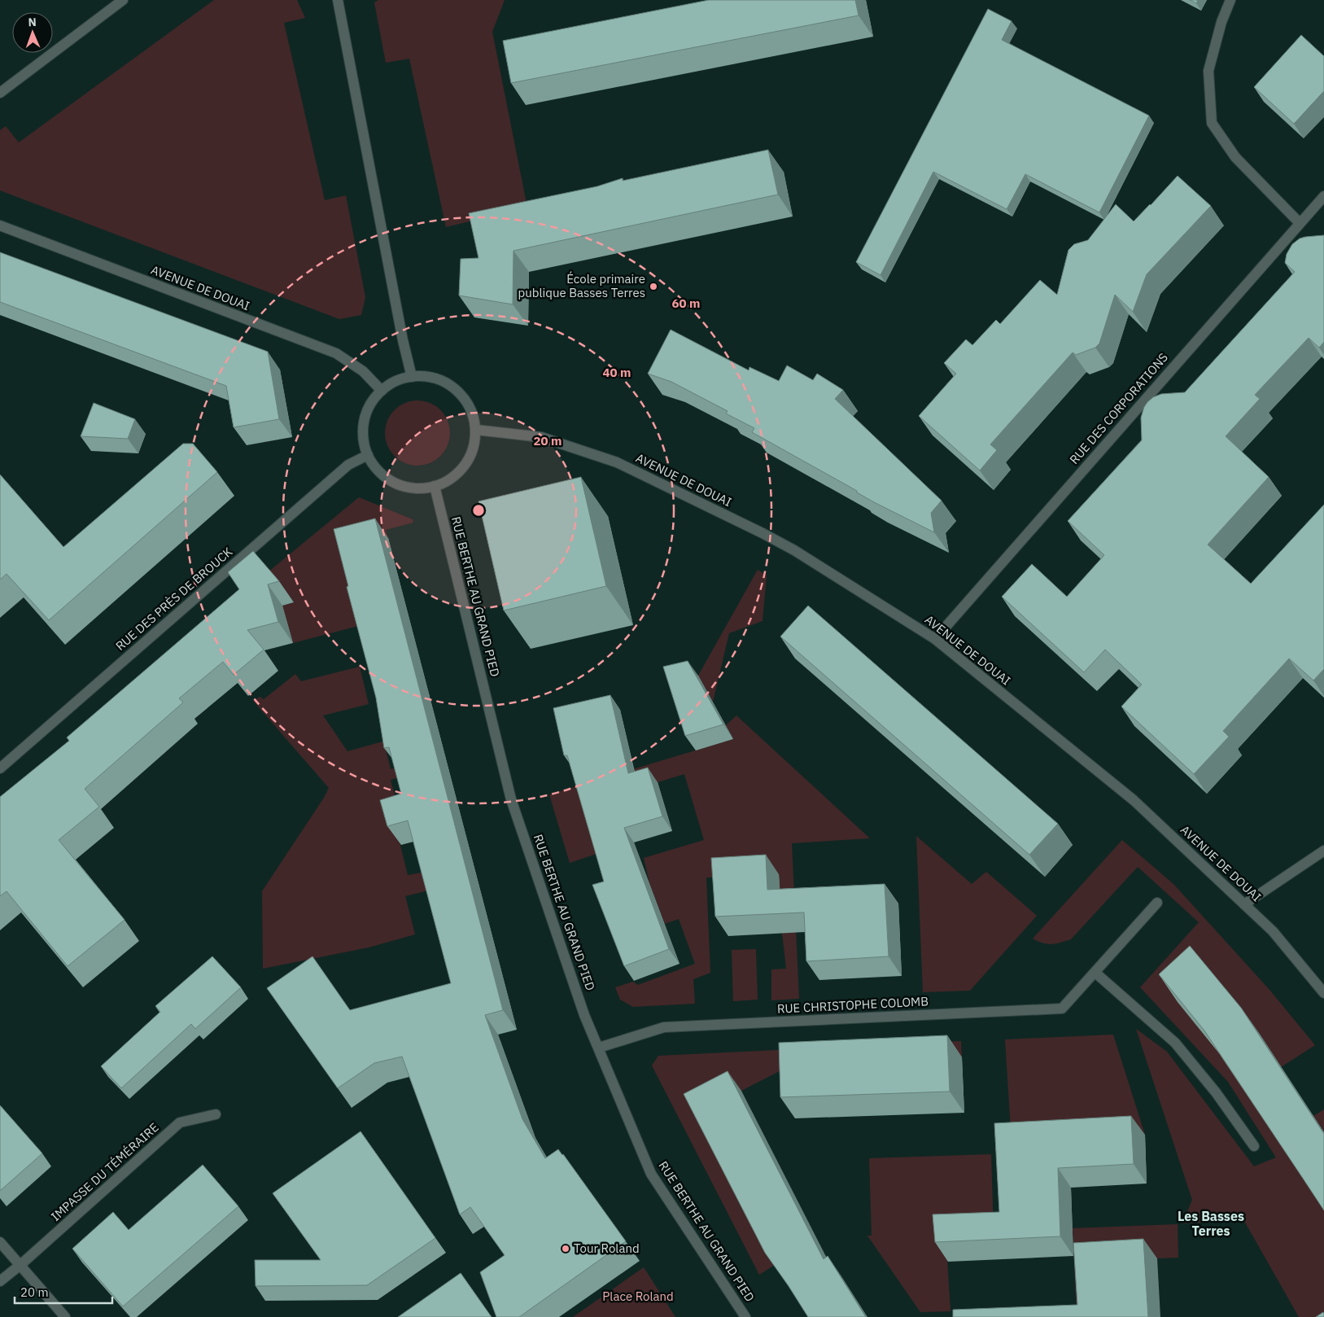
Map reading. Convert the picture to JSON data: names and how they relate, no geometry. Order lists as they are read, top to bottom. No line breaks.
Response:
{"streets":{"street":["AVENUE DE DOUAI","RUE DES CORPORATIONS","RUE BERTHE AU GRAND PIED","RUE DES PRÈS DE BROUCK","RUE CHRISTOPHE COLOMB","IMPASSE DU TÉMÉRAIRE"]},"crossings":[["AVENUE DE DOUAI","RUE DES CORPORATIONS"],["AVENUE DE DOUAI","RUE BERTHE AU GRAND PIED"],["AVENUE DE DOUAI","RUE DES PRÈS DE BROUCK"],["RUE BERTHE AU GRAND PIED","RUE DES PRÈS DE BROUCK"],["RUE BERTHE AU GRAND PIED","RUE CHRISTOPHE COLOMB"]],"districts":["Les Basses Terres"],"parks":["Place Roland"],"places":["École primaire publique Basses Terres","Tour Roland"],"scale_bar":"20 m","north":"top","rings":["60 m","40 m","20 m"]}
